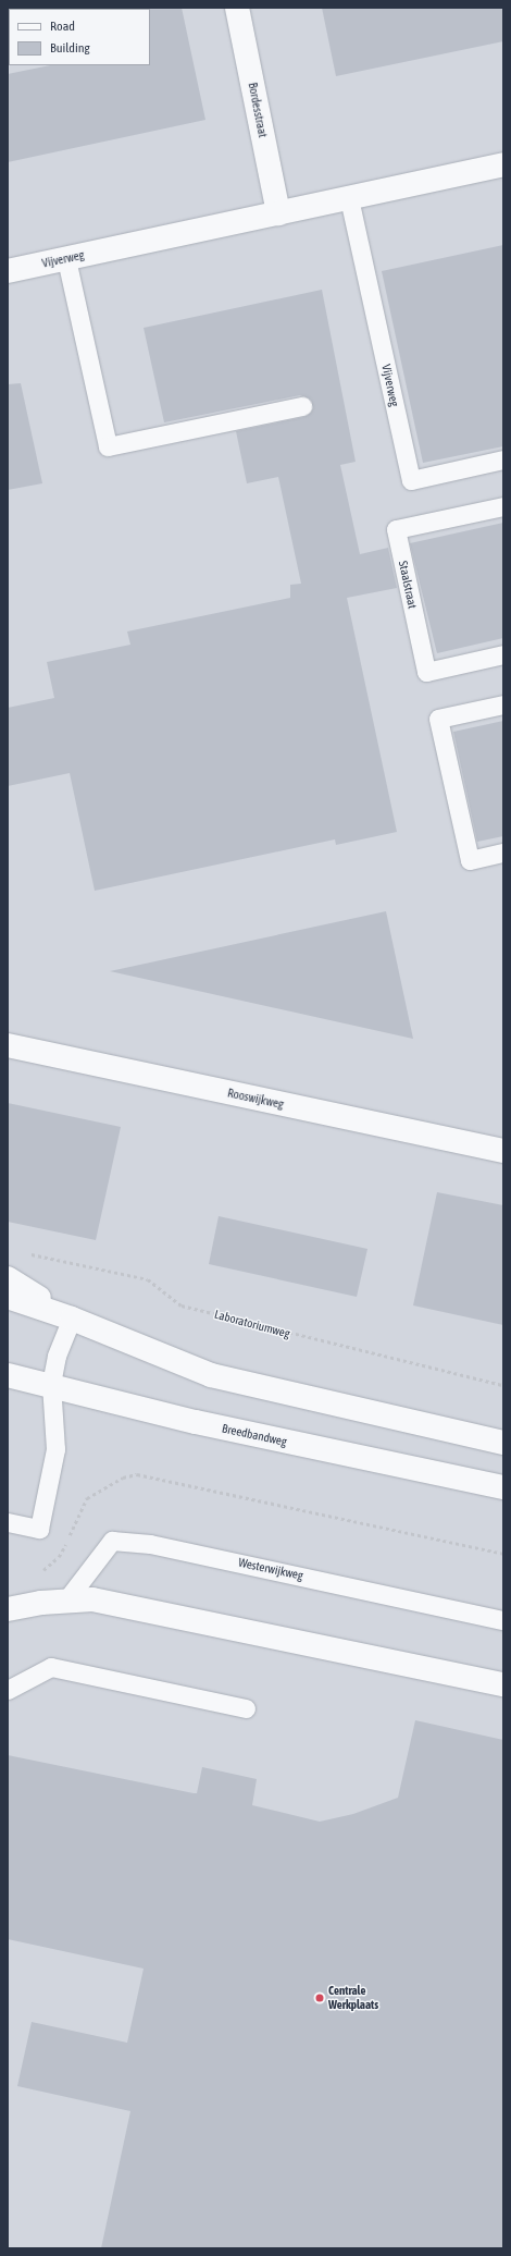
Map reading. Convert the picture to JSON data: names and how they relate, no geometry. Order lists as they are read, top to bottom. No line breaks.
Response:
{"streets":{"street":["Bordesstraat","Vijverweg","Rooswijkweg","Breedbandweg"],"lane":["Staalstraat","Westerwijkweg"],"path":["Laboratoriumweg"]},"crossings":[["Bordesstraat","Vijverweg"]],"places":["Centrale Werkplaats"],"legend":["Road","Building"]}
